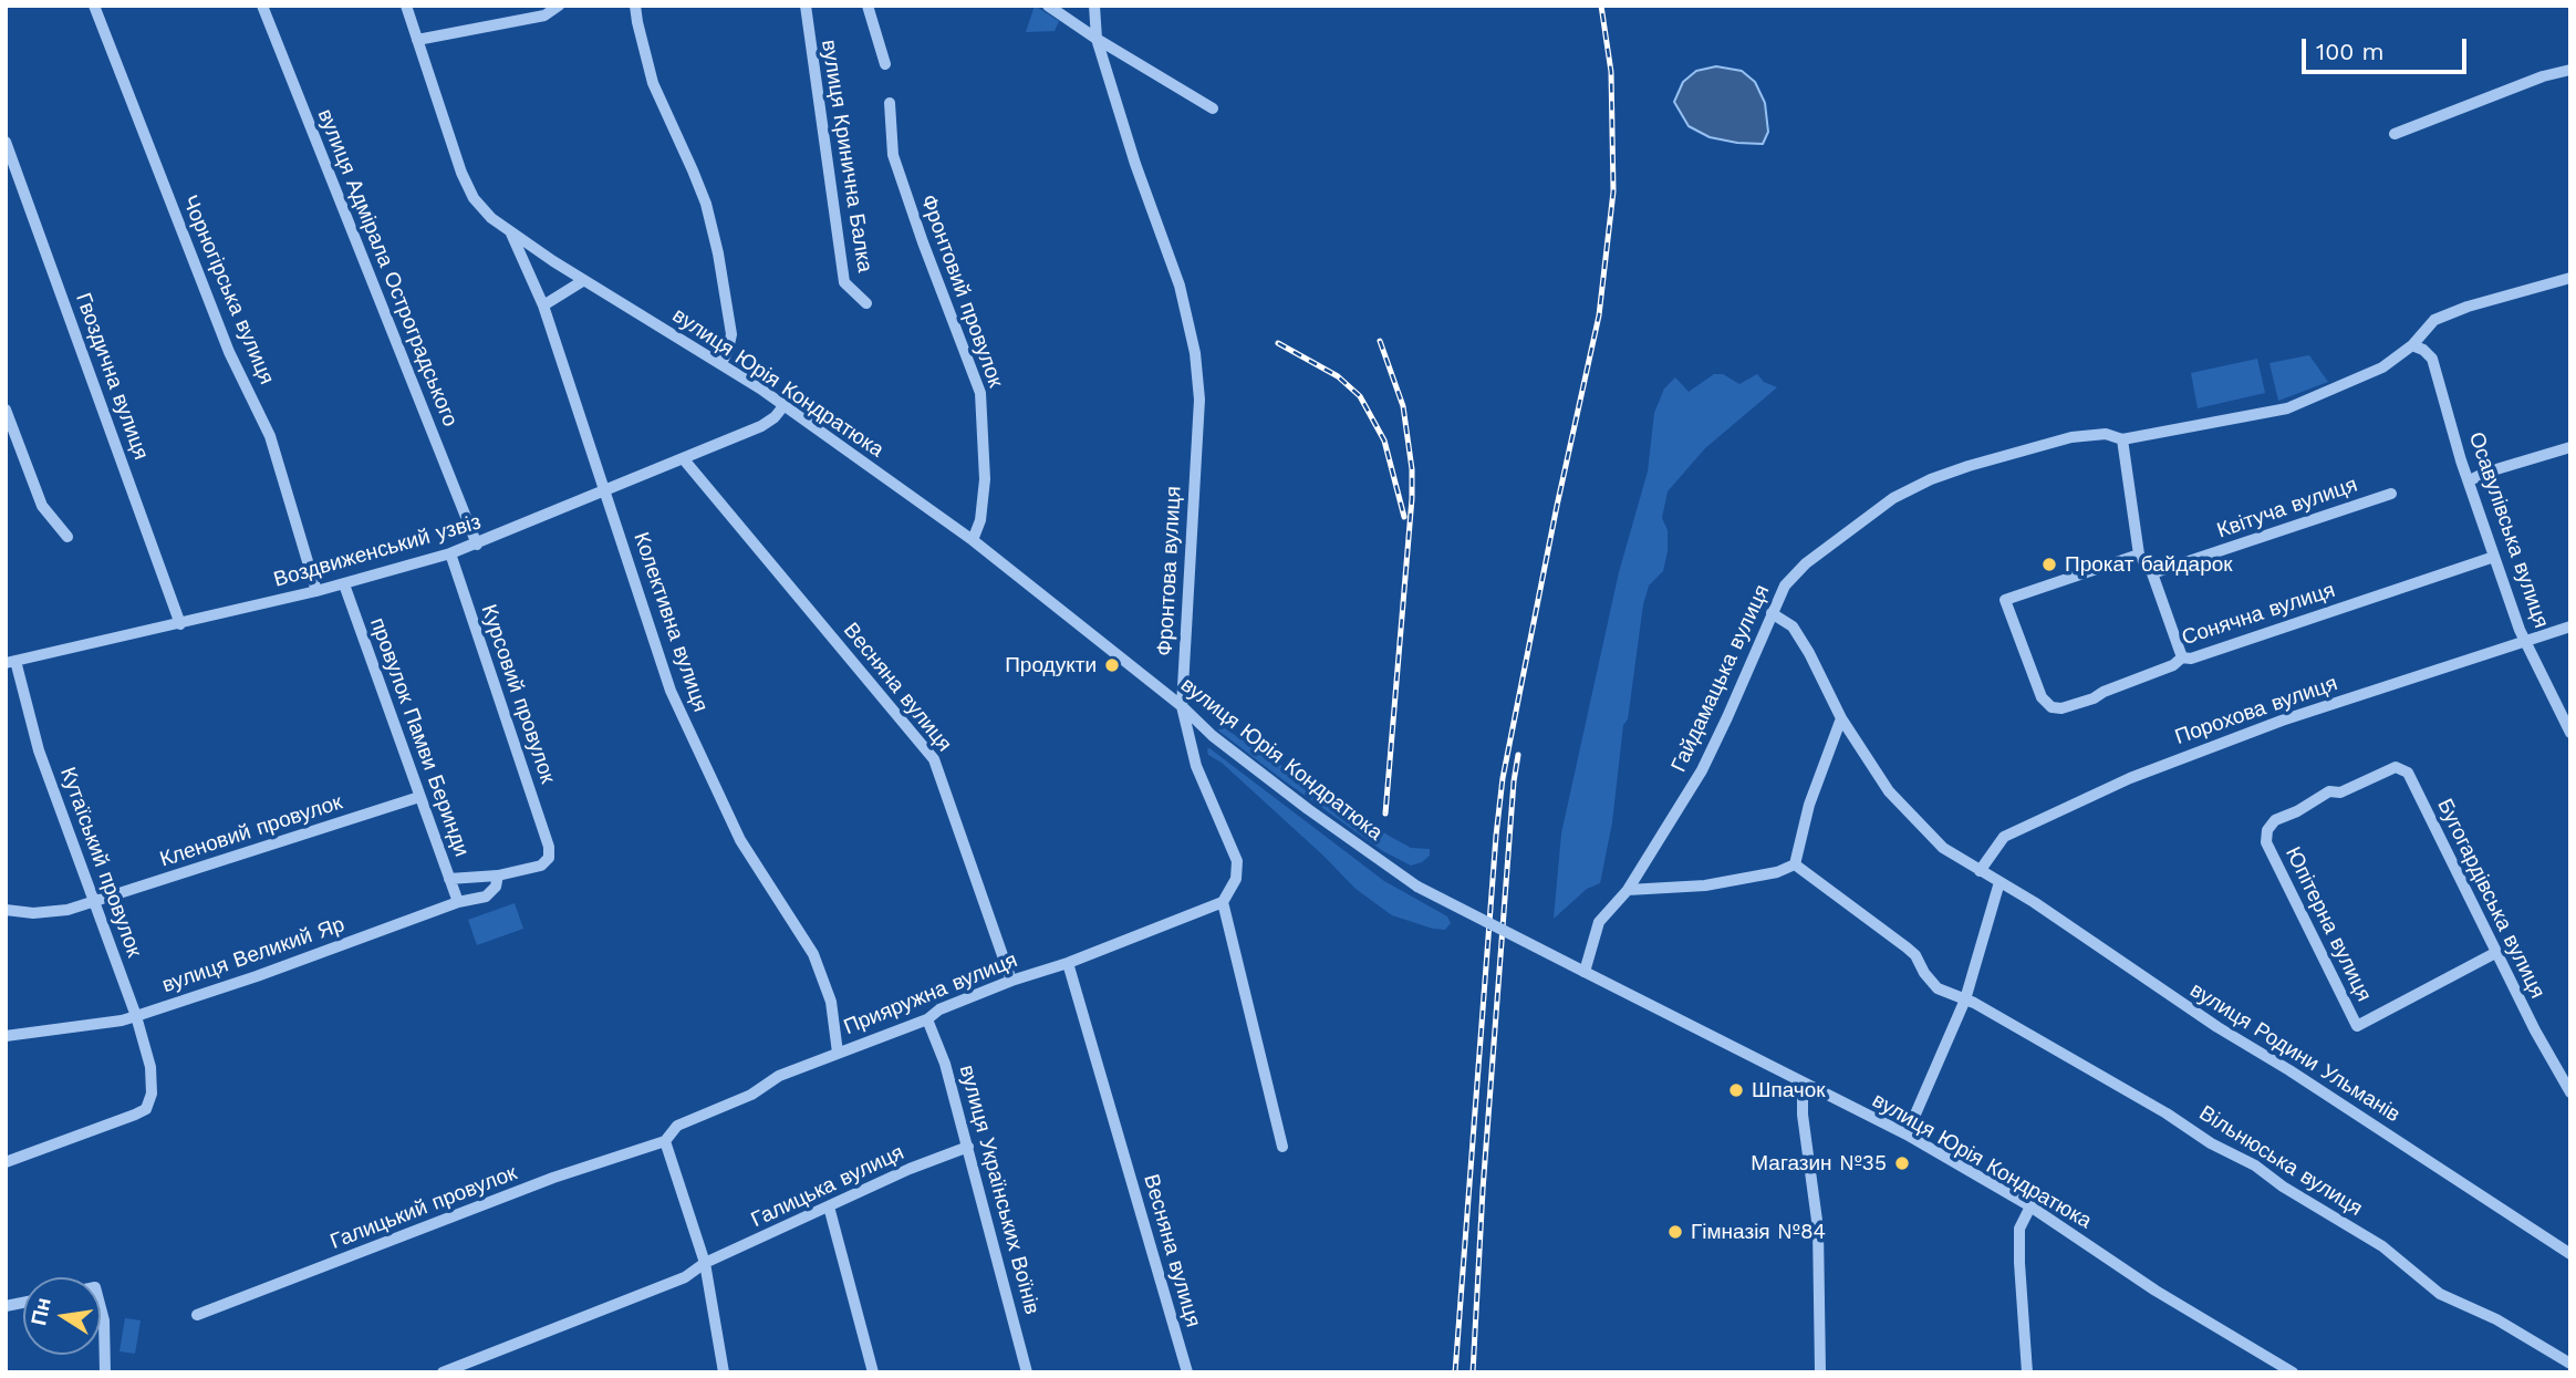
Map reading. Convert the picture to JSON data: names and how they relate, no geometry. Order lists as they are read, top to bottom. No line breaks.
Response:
{"streets":{"street":["вулиця Кринична Балка","вулиця Адмірала Остроградського","Чорногірська вулиця","Фронтовий провулок","Гвоздична вулиця","вулиця Юрія Кондратюка","Квітуча вулиця","Осавулівська вулиця","Воздвиженський узвіз","Фронтова вулиця","Сонячна вулиця","Колективна вулиця","Гайдамацька вулиця","Весняна вулиця","Курсовий провулок","Порохова вулиця","провулок Памви Беринди","Кленовий провулок","Кутаїський провулок","Бугогардівська вулиця","Юпітерна вулиця","вулиця Великий Яр","Прияружна вулиця","вулиця Родини Ульманів","Вільнюська вулиця","Галицька вулиця","вулиця Українських Воїнів","Галицький провулок"]},"crossings":[["вулиця Адмірала Остроградського","Воздвиженський узвіз"],["Чорногірська вулиця","Воздвиженський узвіз"],["Фронтовий провулок","вулиця Юрія Кондратюка"],["Гвоздична вулиця","Воздвиженський узвіз"],["вулиця Юрія Кондратюка","Воздвиженський узвіз"],["вулиця Юрія Кондратюка","Фронтова вулиця"],["вулиця Юрія Кондратюка","Колективна вулиця"],["вулиця Юрія Кондратюка","Гайдамацька вулиця"],["Осавулівська вулиця","Сонячна вулиця"],["Осавулівська вулиця","Гайдамацька вулиця"],["Осавулівська вулиця","Порохова вулиця"],["Воздвиженський узвіз","Колективна вулиця"],["Воздвиженський узвіз","Весняна вулиця"],["Воздвиженський узвіз","Курсовий провулок"],["Воздвиженський узвіз","провулок Памви Беринди"],["Воздвиженський узвіз","Кутаїський провулок"],["Фронтова вулиця","Прияружна вулиця"],["Колективна вулиця","Прияружна вулиця"],["Гайдамацька вулиця","вулиця Родини Ульманів"],["Весняна вулиця","Прияружна вулиця"],["Курсовий провулок","вулиця Великий Яр"],["Порохова вулиця","вулиця Родини Ульманів"],["провулок Памви Беринди","Кленовий провулок"],["провулок Памви Беринди","вулиця Великий Яр"],["Кленовий провулок","Кутаїський провулок"],["Кутаїський провулок","вулиця Великий Яр"],["Бугогардівська вулиця","Юпітерна вулиця"],["Прияружна вулиця","вулиця Українських Воїнів"],["Прияружна вулиця","Галицький провулок"],["Галицька вулиця","вулиця Українських Воїнів"]],"places":["Прокат байдарок","Продукти","Шпачок","Магазин №35","Гімназія №84"],"scale_bar":"100 m","north":"left"}
